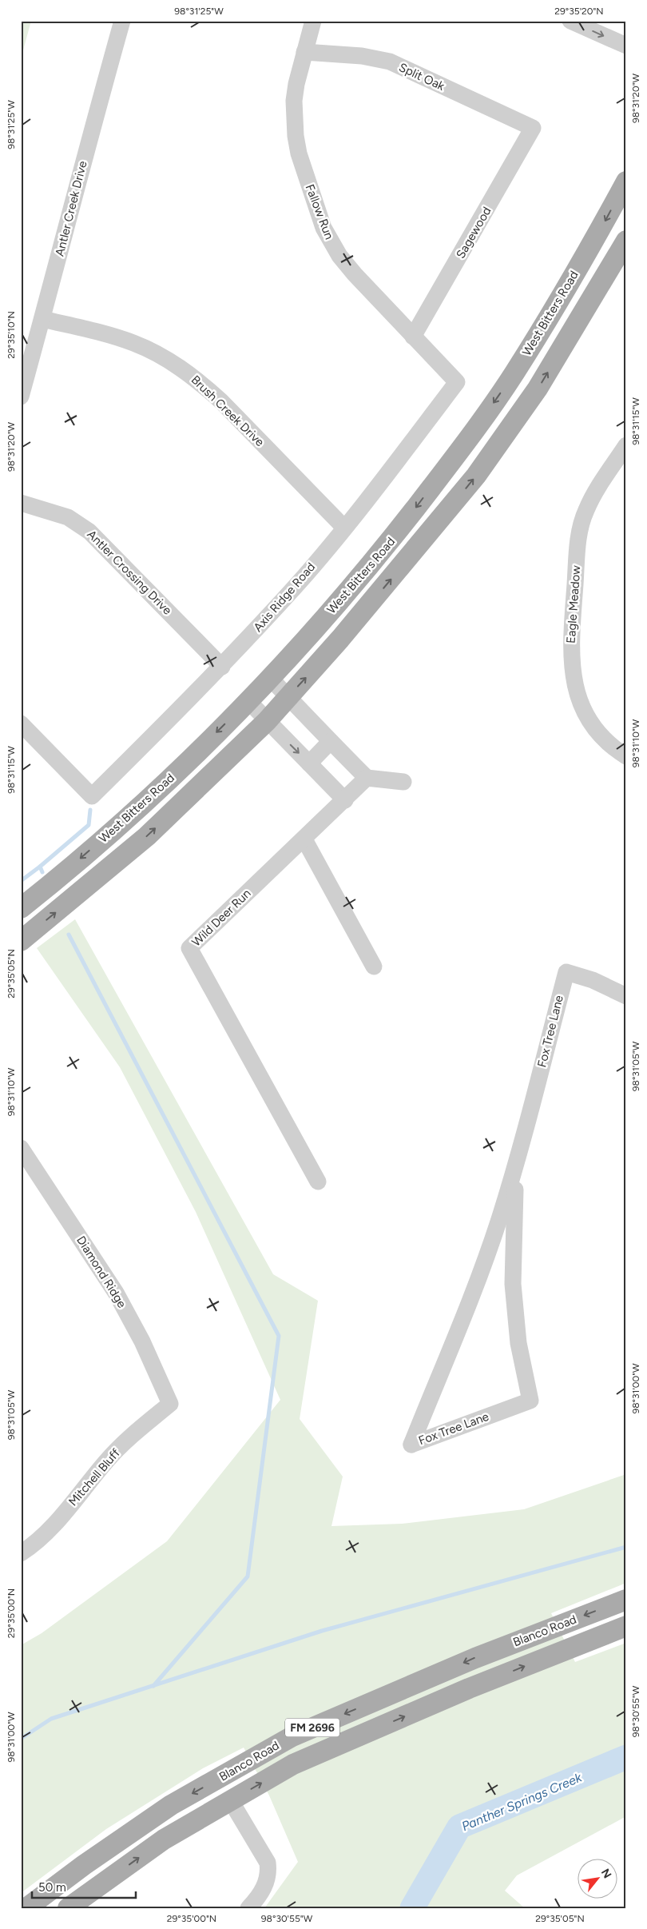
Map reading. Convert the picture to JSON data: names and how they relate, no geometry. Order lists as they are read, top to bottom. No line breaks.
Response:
{"streets":{"main road":["West Bitters Road","Blanco Road","FM 2696"],"street":["Split Oak","Antler Creek Drive","Fallow Run","Sagewood","Brush Creek Drive","Antler Crossing Drive","Axis Ridge Road","Eagle Meadow","Wild Deer Run","Fox Tree Lane","Diamond Ridge","Mitchell Bluff"]},"crossings":[["Split Oak","Fallow Run"],["Split Oak","Sagewood"],["Antler Creek Drive","Brush Creek Drive"],["Fallow Run","Sagewood"],["Fallow Run","Axis Ridge Road"],["Brush Creek Drive","Axis Ridge Road"],["Antler Crossing Drive","Axis Ridge Road"],["Diamond Ridge","Mitchell Bluff"]],"water":["Panther Springs Creek"],"scale_bar":"50 m","north":"top right","coordinates":["98°31'25\"W","29°35'20\"N","98°31'20\"W","29°35'10\"N","98°31'15\"W","98°31'10\"W","29°35'05\"N","98°31'05\"W","98°31'00\"W","29°35'00\"N","98°30'55\"W"]}
